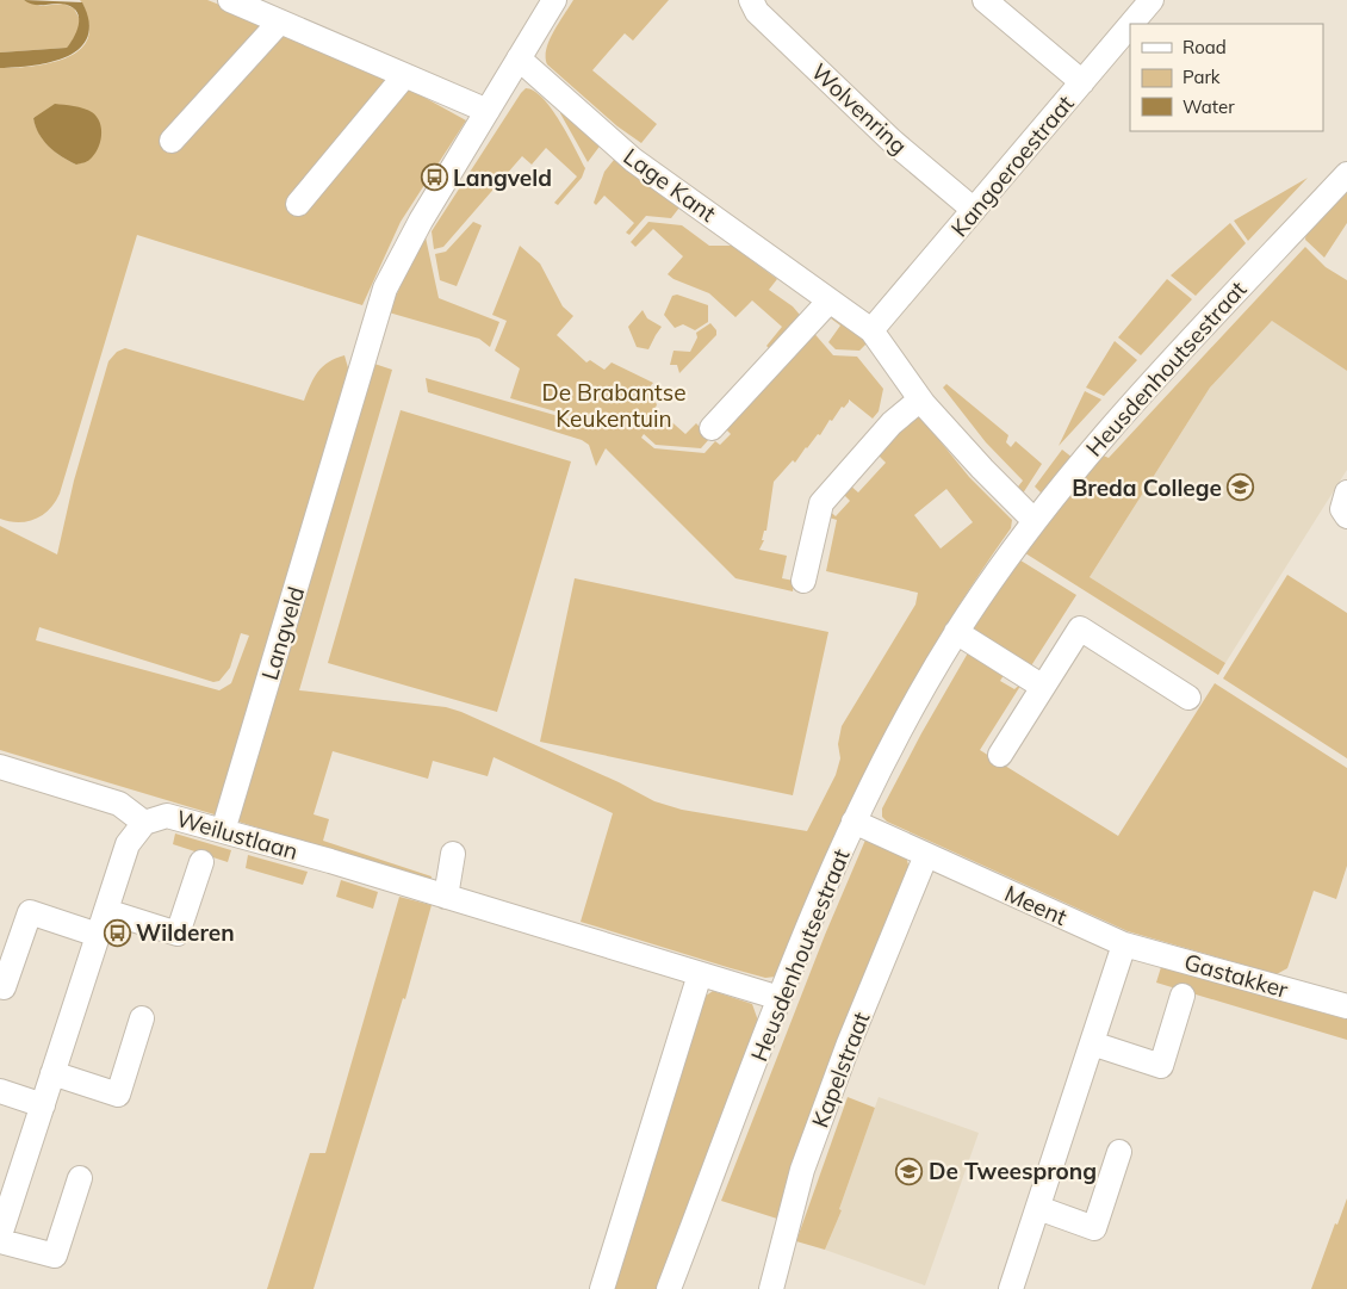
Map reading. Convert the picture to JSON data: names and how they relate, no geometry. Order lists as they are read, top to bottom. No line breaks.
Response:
{"streets":{"street":["Wolvenring","Kangoeroestraat","Lage Kant","Heusdenhoutsestraat","Langveld","Weilustlaan","Meent","Gastakker","Kapelstraat"]},"crossings":[["Wolvenring","Kangoeroestraat"],["Kangoeroestraat","Lage Kant"],["Lage Kant","Heusdenhoutsestraat"],["Heusdenhoutsestraat","Weilustlaan"],["Heusdenhoutsestraat","Meent"],["Langveld","Weilustlaan"],["Meent","Gastakker"],["Meent","Kapelstraat"]],"parks":["De Brabantse Keukentuin"],"places":{"bus stop":["Langveld","Wilderen"],"school or university":["Breda College","De Tweesprong"]},"legend":["Road","Park","Water"]}
